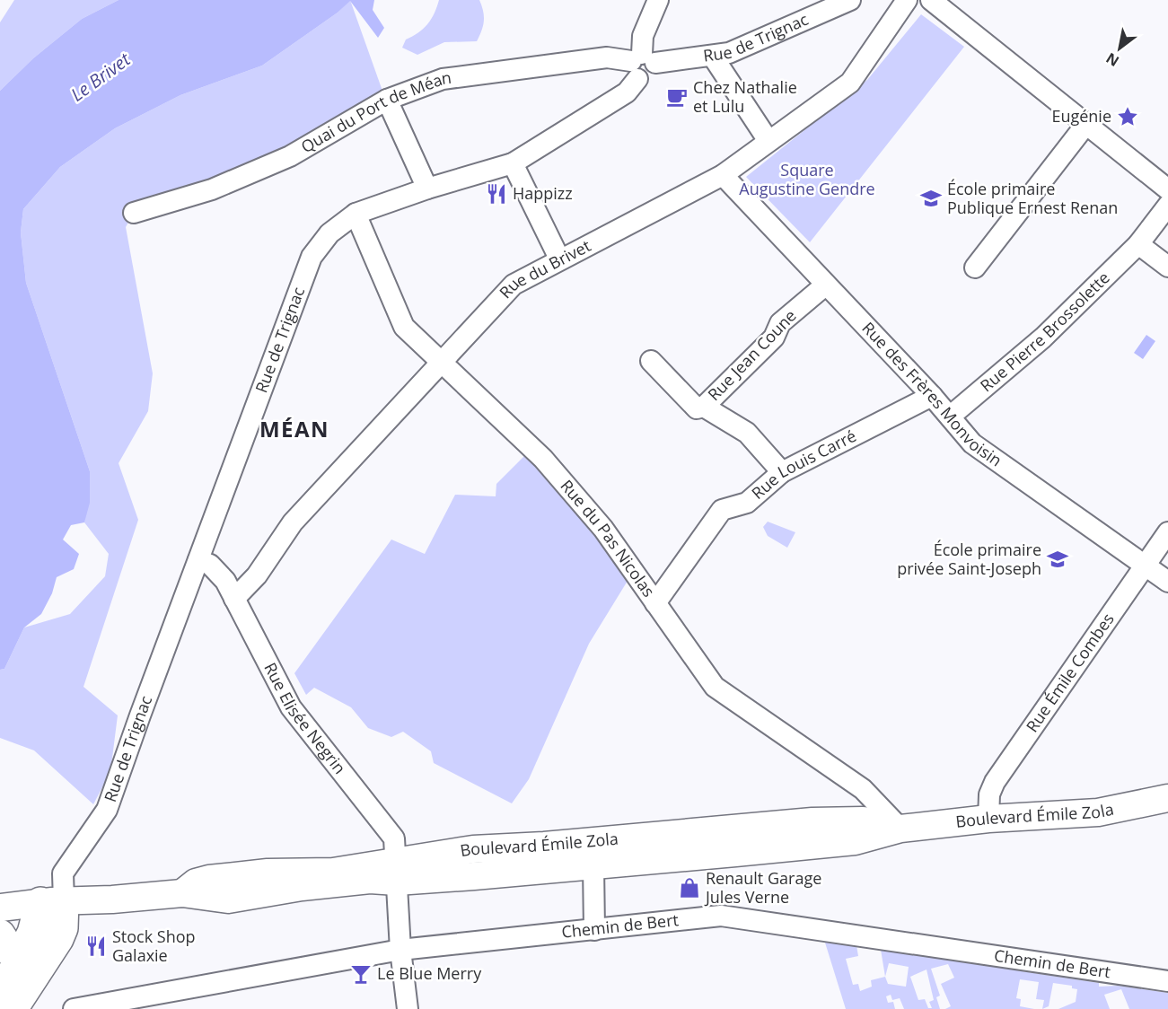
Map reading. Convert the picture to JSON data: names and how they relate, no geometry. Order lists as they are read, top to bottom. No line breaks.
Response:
{"streets":{"main road":["Boulevard Émile Zola"],"street":["Rue de Trignac","Quai du Port de Méan","Rue du Brivet","Rue Pierre Brossolette","Rue Jean Coune","Rue des Frères Monvoisin","Rue Louis Carré","Rue du Pas Nicolas","Rue Émile Combes","Rue Elisée Negrin","Chemin de Bert"]},"crossings":[["Rue de Trignac","Quai du Port de Méan"],["Rue de Trignac","Rue du Pas Nicolas"],["Rue de Trignac","Rue Elisée Negrin"],["Rue de Trignac","Boulevard Émile Zola"],["Rue du Brivet","Rue des Frères Monvoisin"],["Rue du Brivet","Rue du Pas Nicolas"],["Rue du Brivet","Rue Elisée Negrin"],["Rue Pierre Brossolette","Rue des Frères Monvoisin"],["Rue Jean Coune","Rue des Frères Monvoisin"],["Rue des Frères Monvoisin","Rue Louis Carré"],["Rue des Frères Monvoisin","Rue Émile Combes"],["Rue Louis Carré","Rue du Pas Nicolas"],["Rue du Pas Nicolas","Boulevard Émile Zola"],["Rue Émile Combes","Boulevard Émile Zola"],["Rue Elisée Negrin","Boulevard Émile Zola"],["Rue Elisée Negrin","Chemin de Bert"]],"districts":["MÉAN"],"water":["Le Brivet"],"parks":["Square Augustine Gendre"],"places":{"cafe":["Chez Nathalie et Lulu"],"place":["Eugénie"],"restaurant":["Happizz","Stock Shop Galaxie"],"school or university":["École primaire Publique Ernest Renan","École primaire privée Saint-Joseph"],"shop":["Renault Garage Jules Verne"],"bar":["Le Blue Merry"]},"north":"bottom left"}
